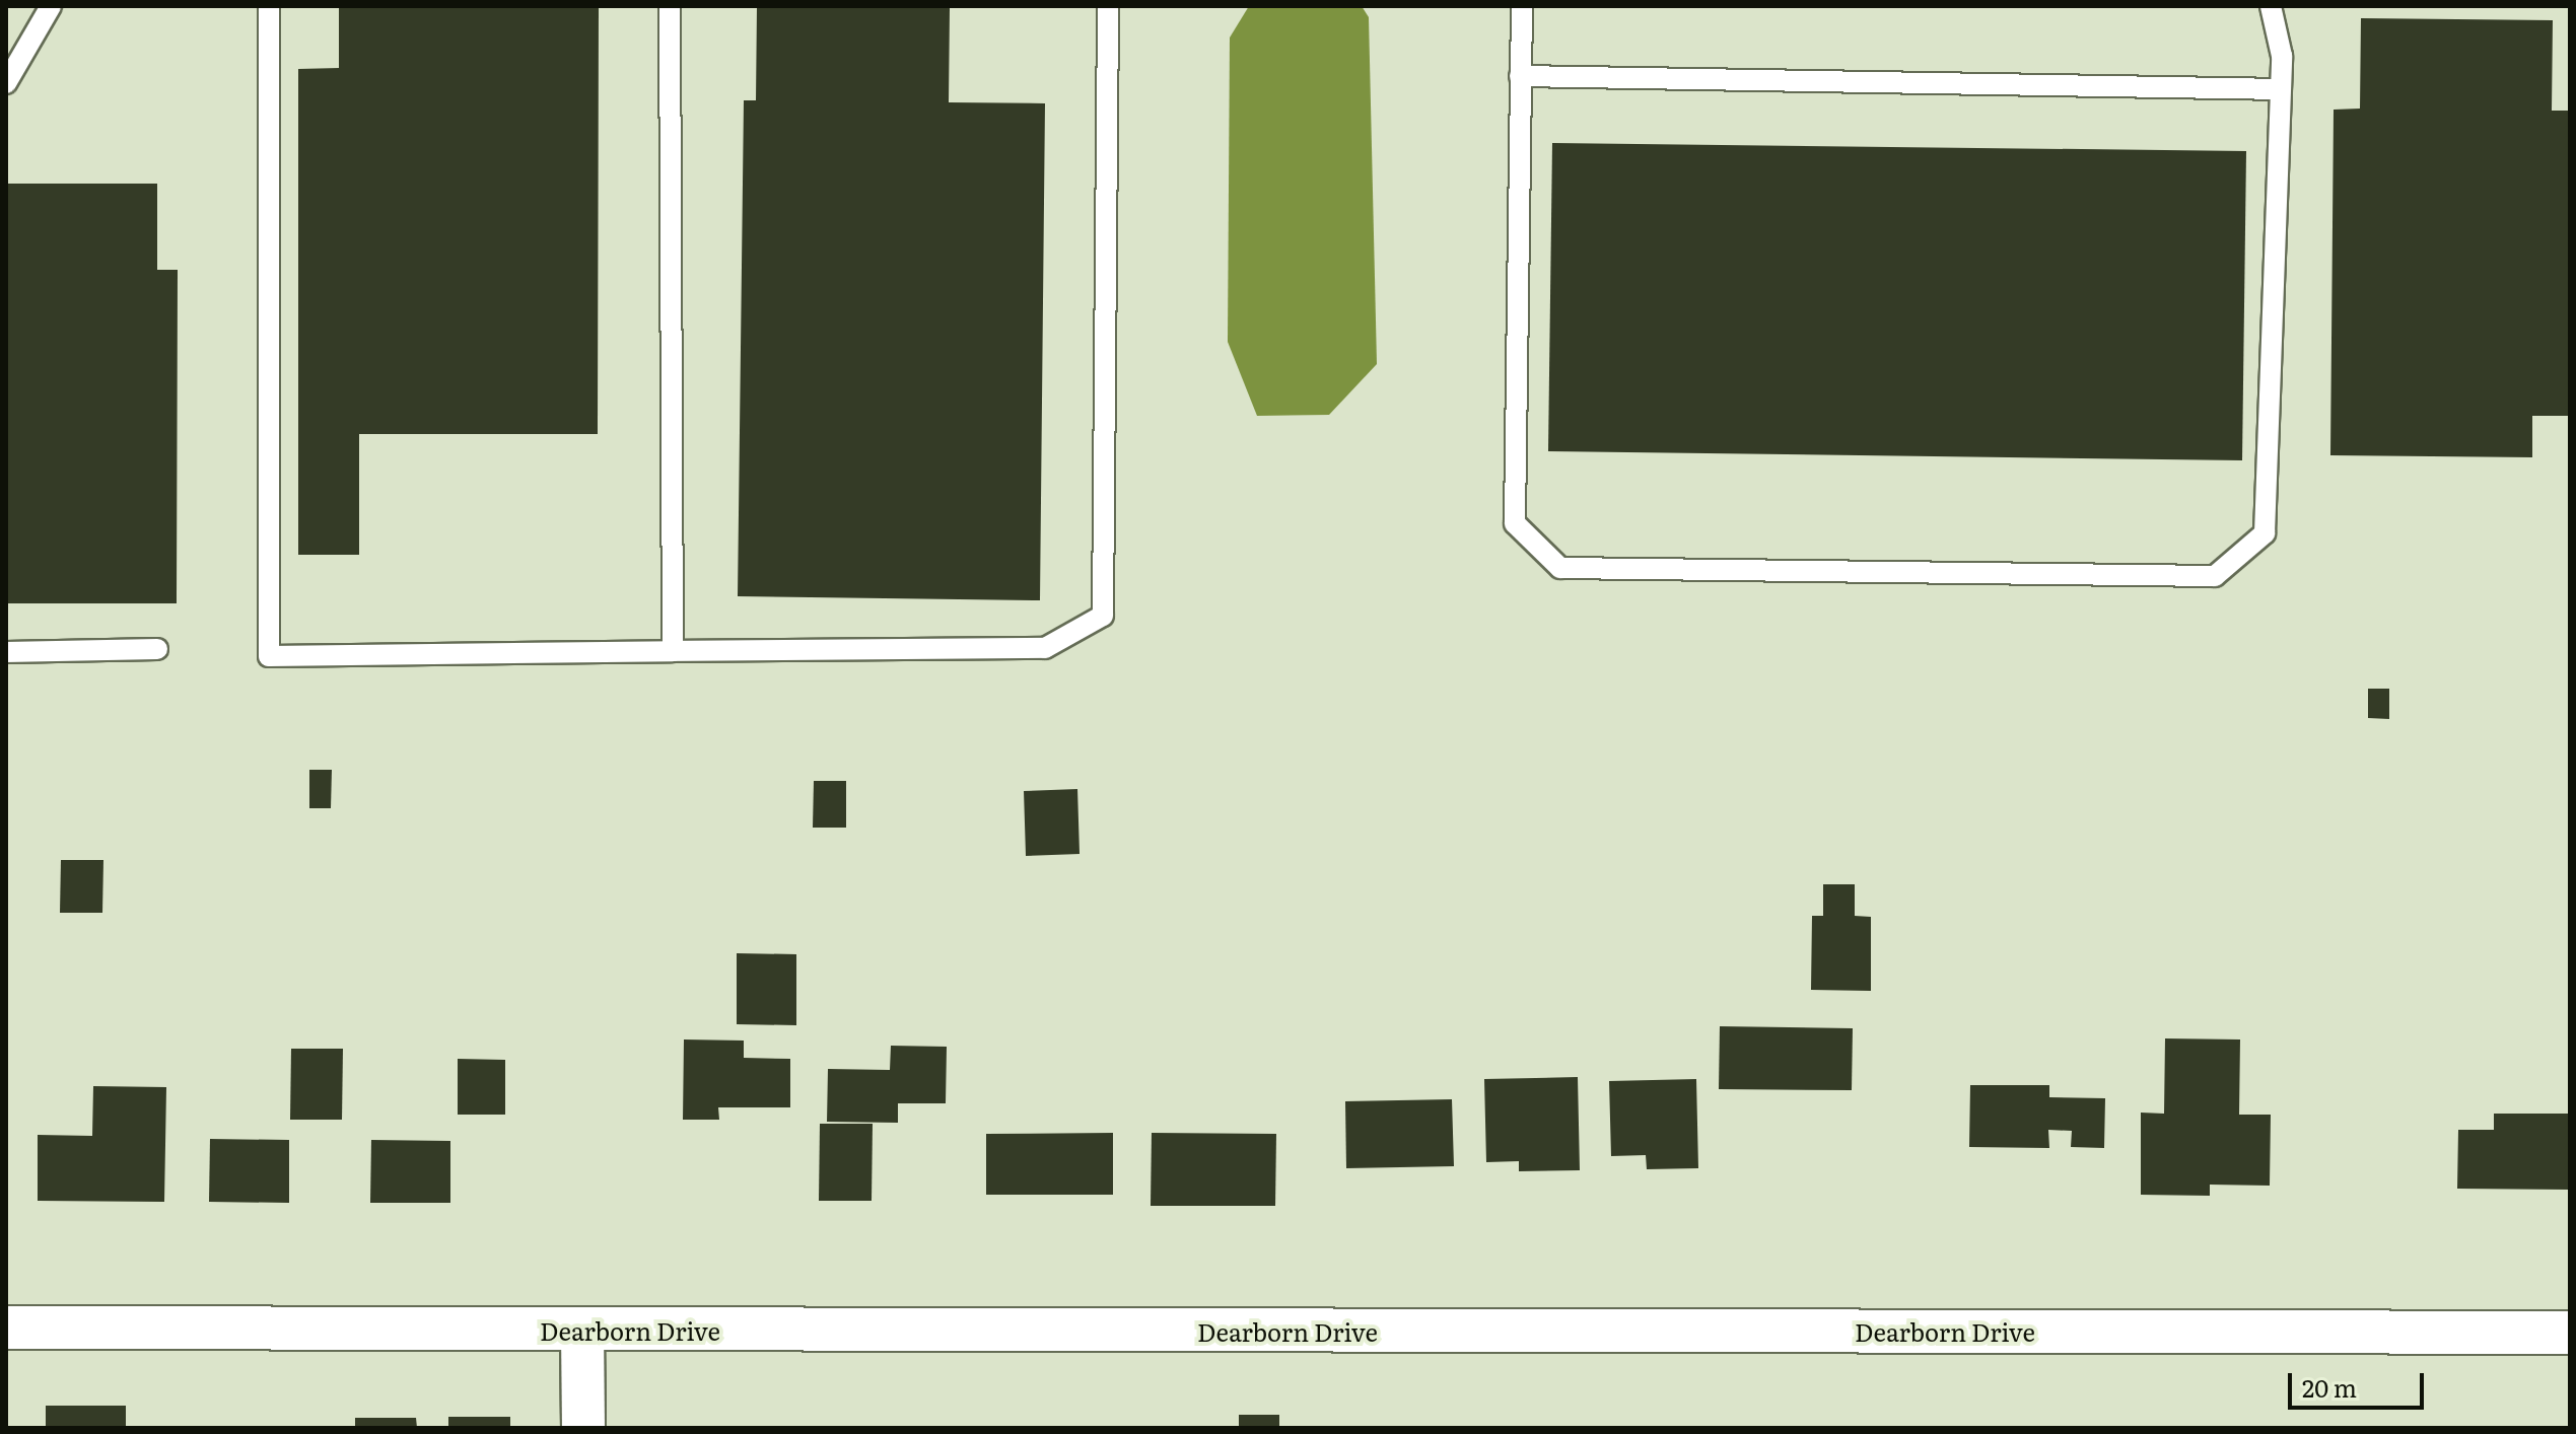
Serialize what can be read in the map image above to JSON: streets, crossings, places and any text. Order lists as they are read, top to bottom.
{
  "streets": {
    "street": ["Dearborn Drive"]
  },
  "scale_bar": "20 m"
}
